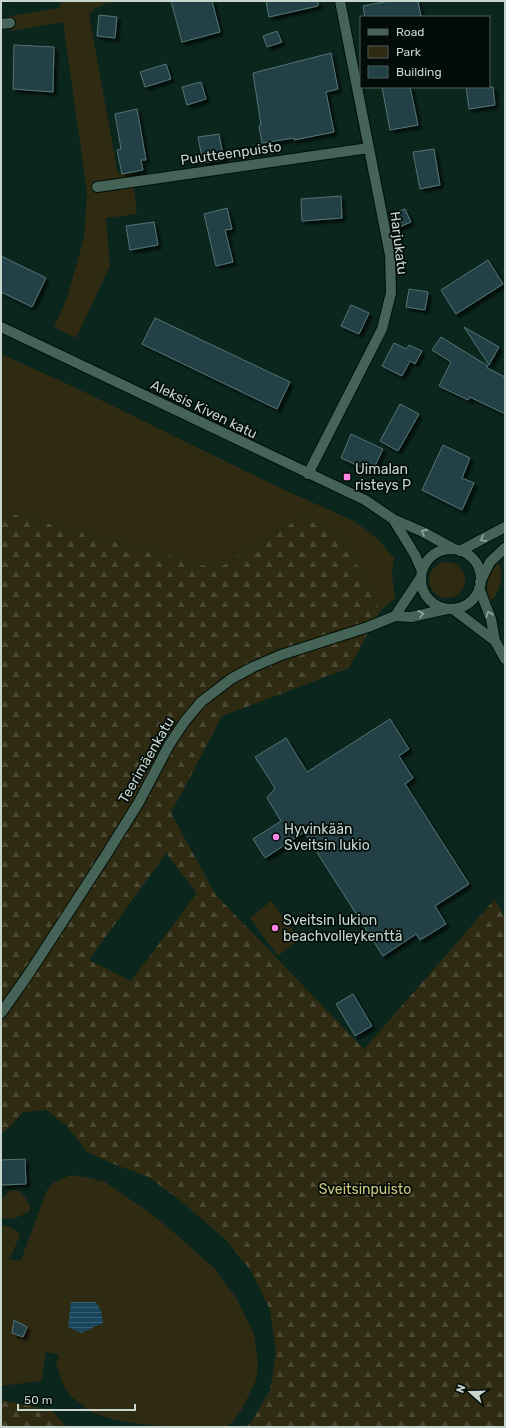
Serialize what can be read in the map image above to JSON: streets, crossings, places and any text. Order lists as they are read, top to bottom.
{
  "streets": {
    "street": [
      "Puutteenpuisto",
      "Harjukatu",
      "Aleksis Kiven katu",
      "Teerimäenkatu"
    ]
  },
  "crossings": [
    ["Puutteenpuisto", "Harjukatu"],
    ["Harjukatu", "Aleksis Kiven katu"],
    ["Aleksis Kiven katu", "Teerimäenkatu"]
  ],
  "parks": ["Sveitsinpuisto"],
  "places": {
    "transit": ["Uimalan risteys P"],
    "other": ["Hyvinkään Sveitsin lukio", "Sveitsin lukion beachvolleykenttä"]
  },
  "legend": ["Road", "Park", "Building"],
  "scale_bar": "50 m",
  "north": "left"
}
